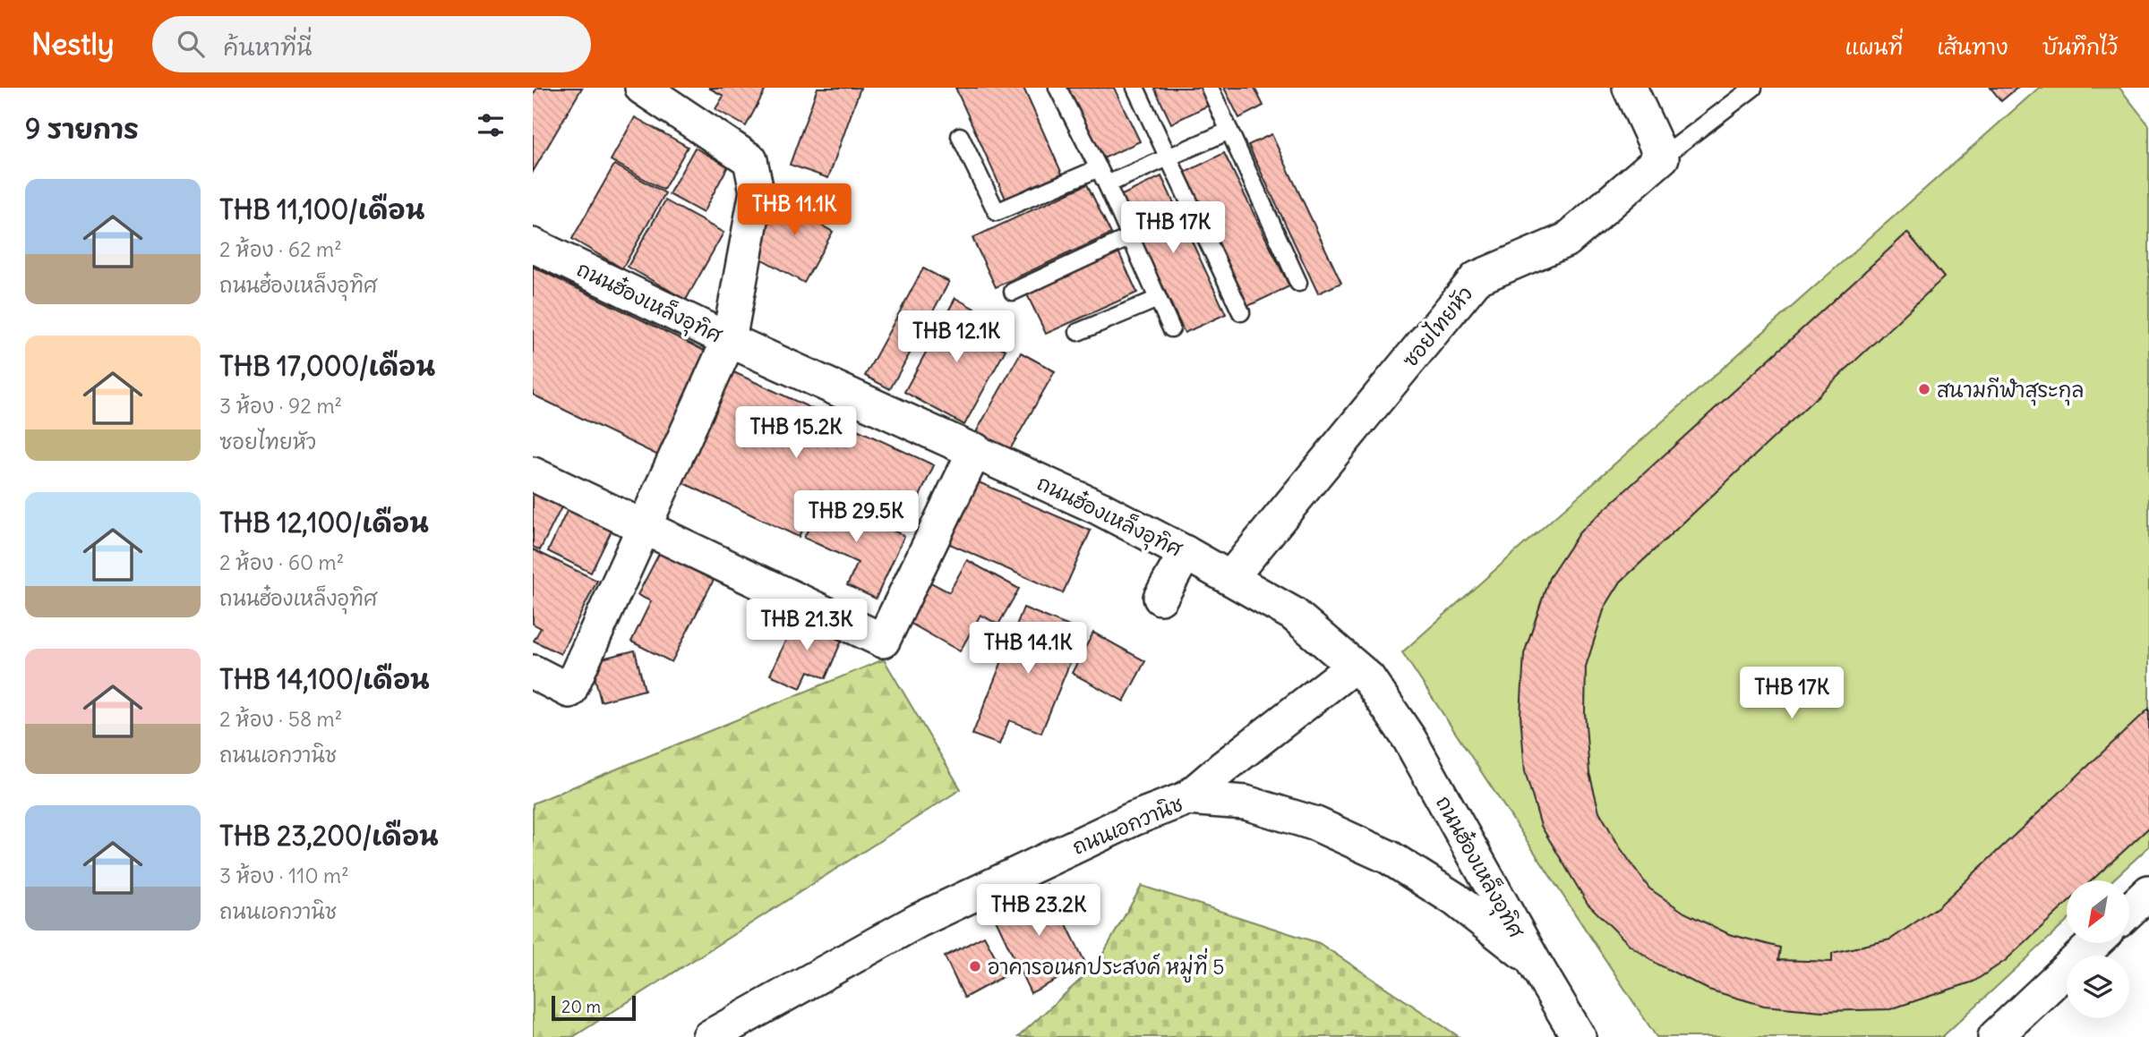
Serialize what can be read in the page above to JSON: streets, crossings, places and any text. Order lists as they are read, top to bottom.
{
  "streets": {
    "street": ["ถนนฮ๋องเหล็งอุทิศ", "ซอยไทยหัว", "ถนนเอกวานิช"]
  },
  "crossings": [
    ["ถนนฮ๋องเหล็งอุทิศ", "ซอยไทยหัว"],
    ["ถนนฮ๋องเหล็งอุทิศ", "ถนนเอกวานิช"]
  ],
  "places": ["สนามกีฬาสุระกุล", "อาคารอเนกประสงค์ หมู่ที่ 5"],
  "scale_bar": "20 m",
  "north": "bottom left",
  "page": {
    "header": "Nestly",
    "search": "ค้นหาที่นี่",
    "nav": ["แผนที่", "เส้นทาง", "บันทึกไว้"],
    "heading": "9 รายการ",
    "list": [
      {
        "name": "THB 11,100/เดือน",
        "note": "2 ห้อง · 62 m² · ถนนฮ๋องเหล็งอุทิศ"
      },
      {
        "name": "THB 17,000/เดือน",
        "note": "3 ห้อง · 92 m² · ซอยไทยหัว"
      },
      {
        "name": "THB 12,100/เดือน",
        "note": "2 ห้อง · 60 m² · ถนนฮ๋องเหล็งอุทิศ"
      },
      {
        "name": "THB 14,100/เดือน",
        "note": "2 ห้อง · 58 m² · ถนนเอกวานิช"
      },
      {
        "name": "THB 23,200/เดือน",
        "note": "3 ห้อง · 110 m² · ถนนเอกวานิช"
      }
    ],
    "price": [
      "THB 11.1K",
      "THB 17K",
      "THB 12.1K",
      "THB 15.2K",
      "THB 29.5K",
      "THB 21.3K",
      "THB 14.1K",
      "THB 17K",
      "THB 23.2K"
    ],
    "scale": "20 m"
  }
}
